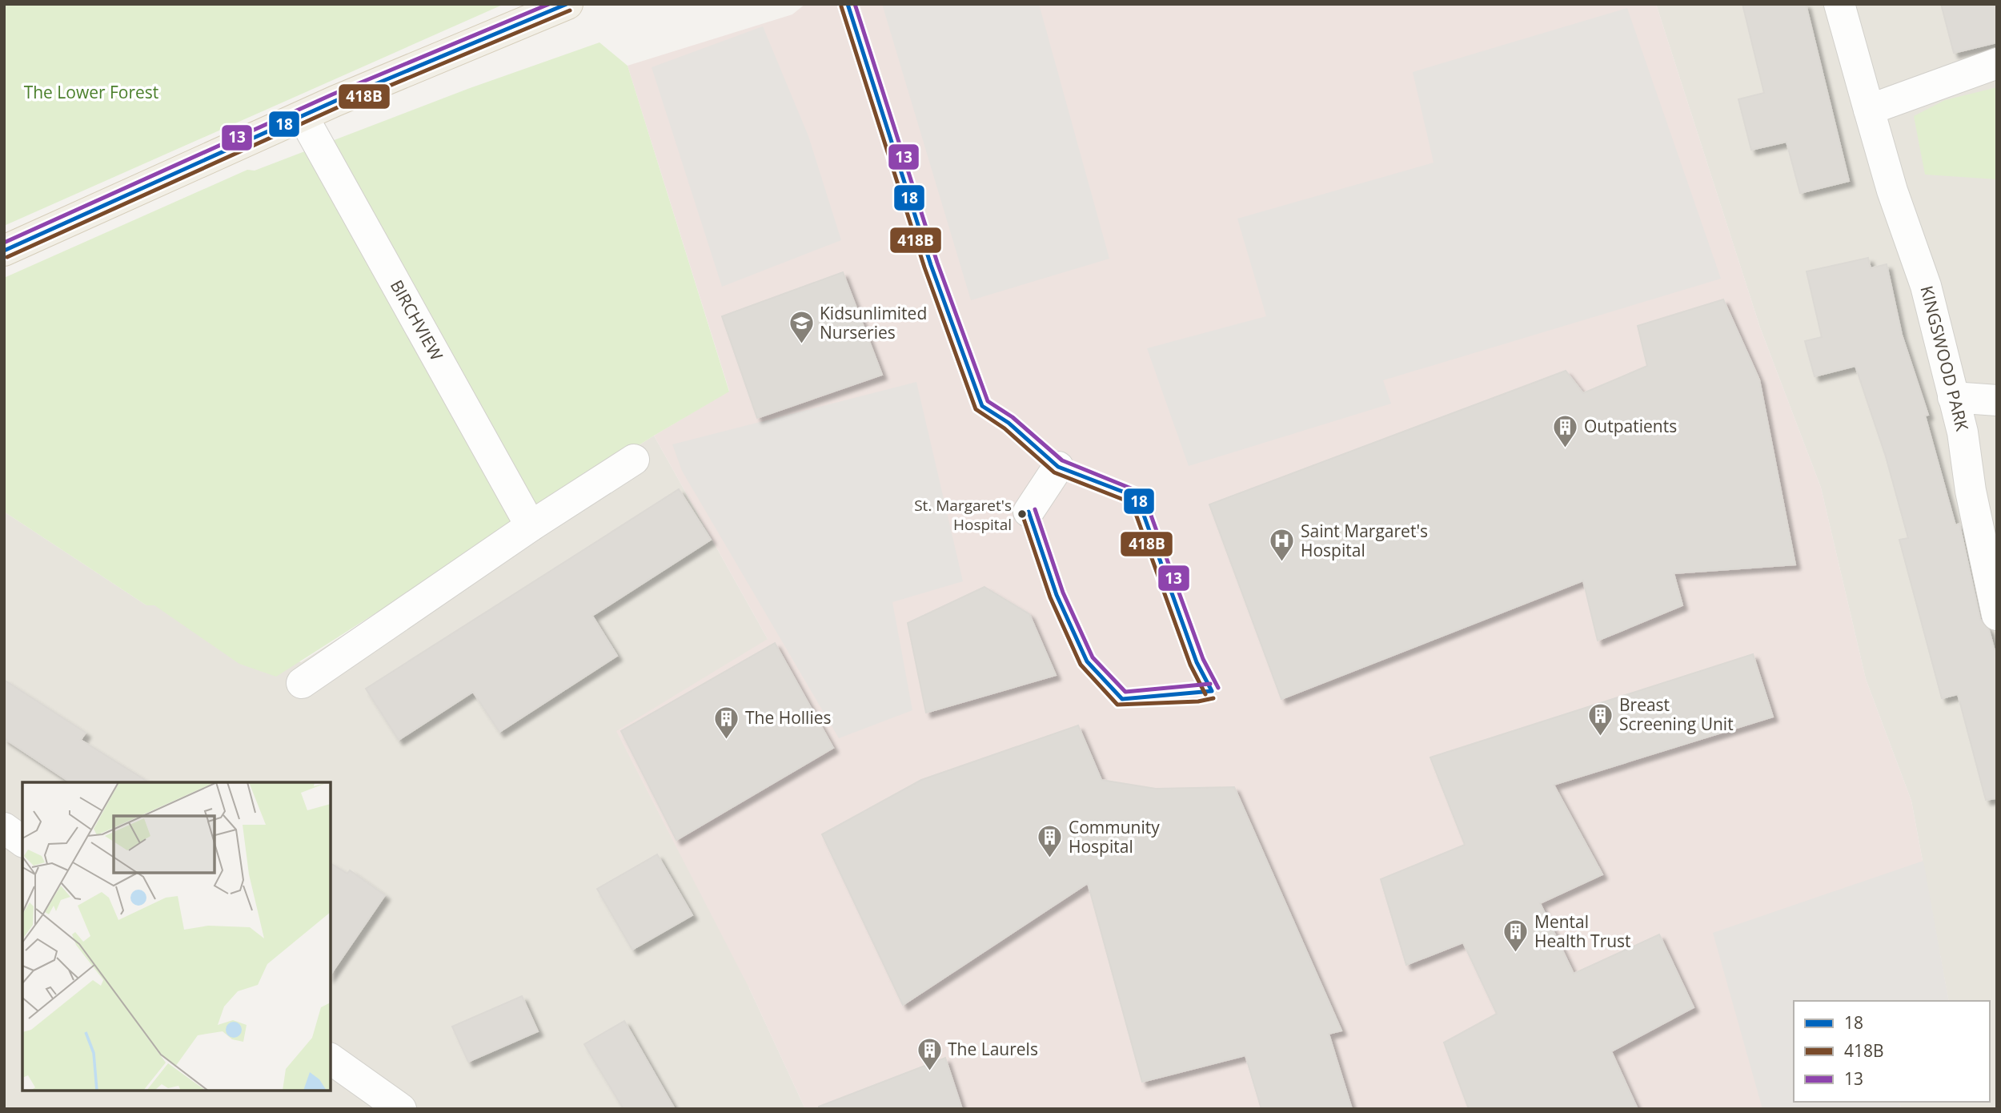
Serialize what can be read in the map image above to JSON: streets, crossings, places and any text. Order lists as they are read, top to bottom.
{
  "streets": {
    "street": ["BIRCHVIEW", "KINGSWOOD PARK"]
  },
  "parks": ["The Lower Forest"],
  "places": {
    "school or university": ["Kidsunlimited Nurseries"],
    "building": [
      "Outpatients",
      "Breast Screening Unit",
      "The Hollies",
      "Community Hospital",
      "Mental Health Trust",
      "The Laurels"
    ],
    "other": ["St. Margaret's Hospital"],
    "hospital": ["Saint Margaret's Hospital"]
  },
  "lines": ["transit line 18", "transit line 13", "transit line 418B"],
  "legend": ["18", "418B", "13"]
}
